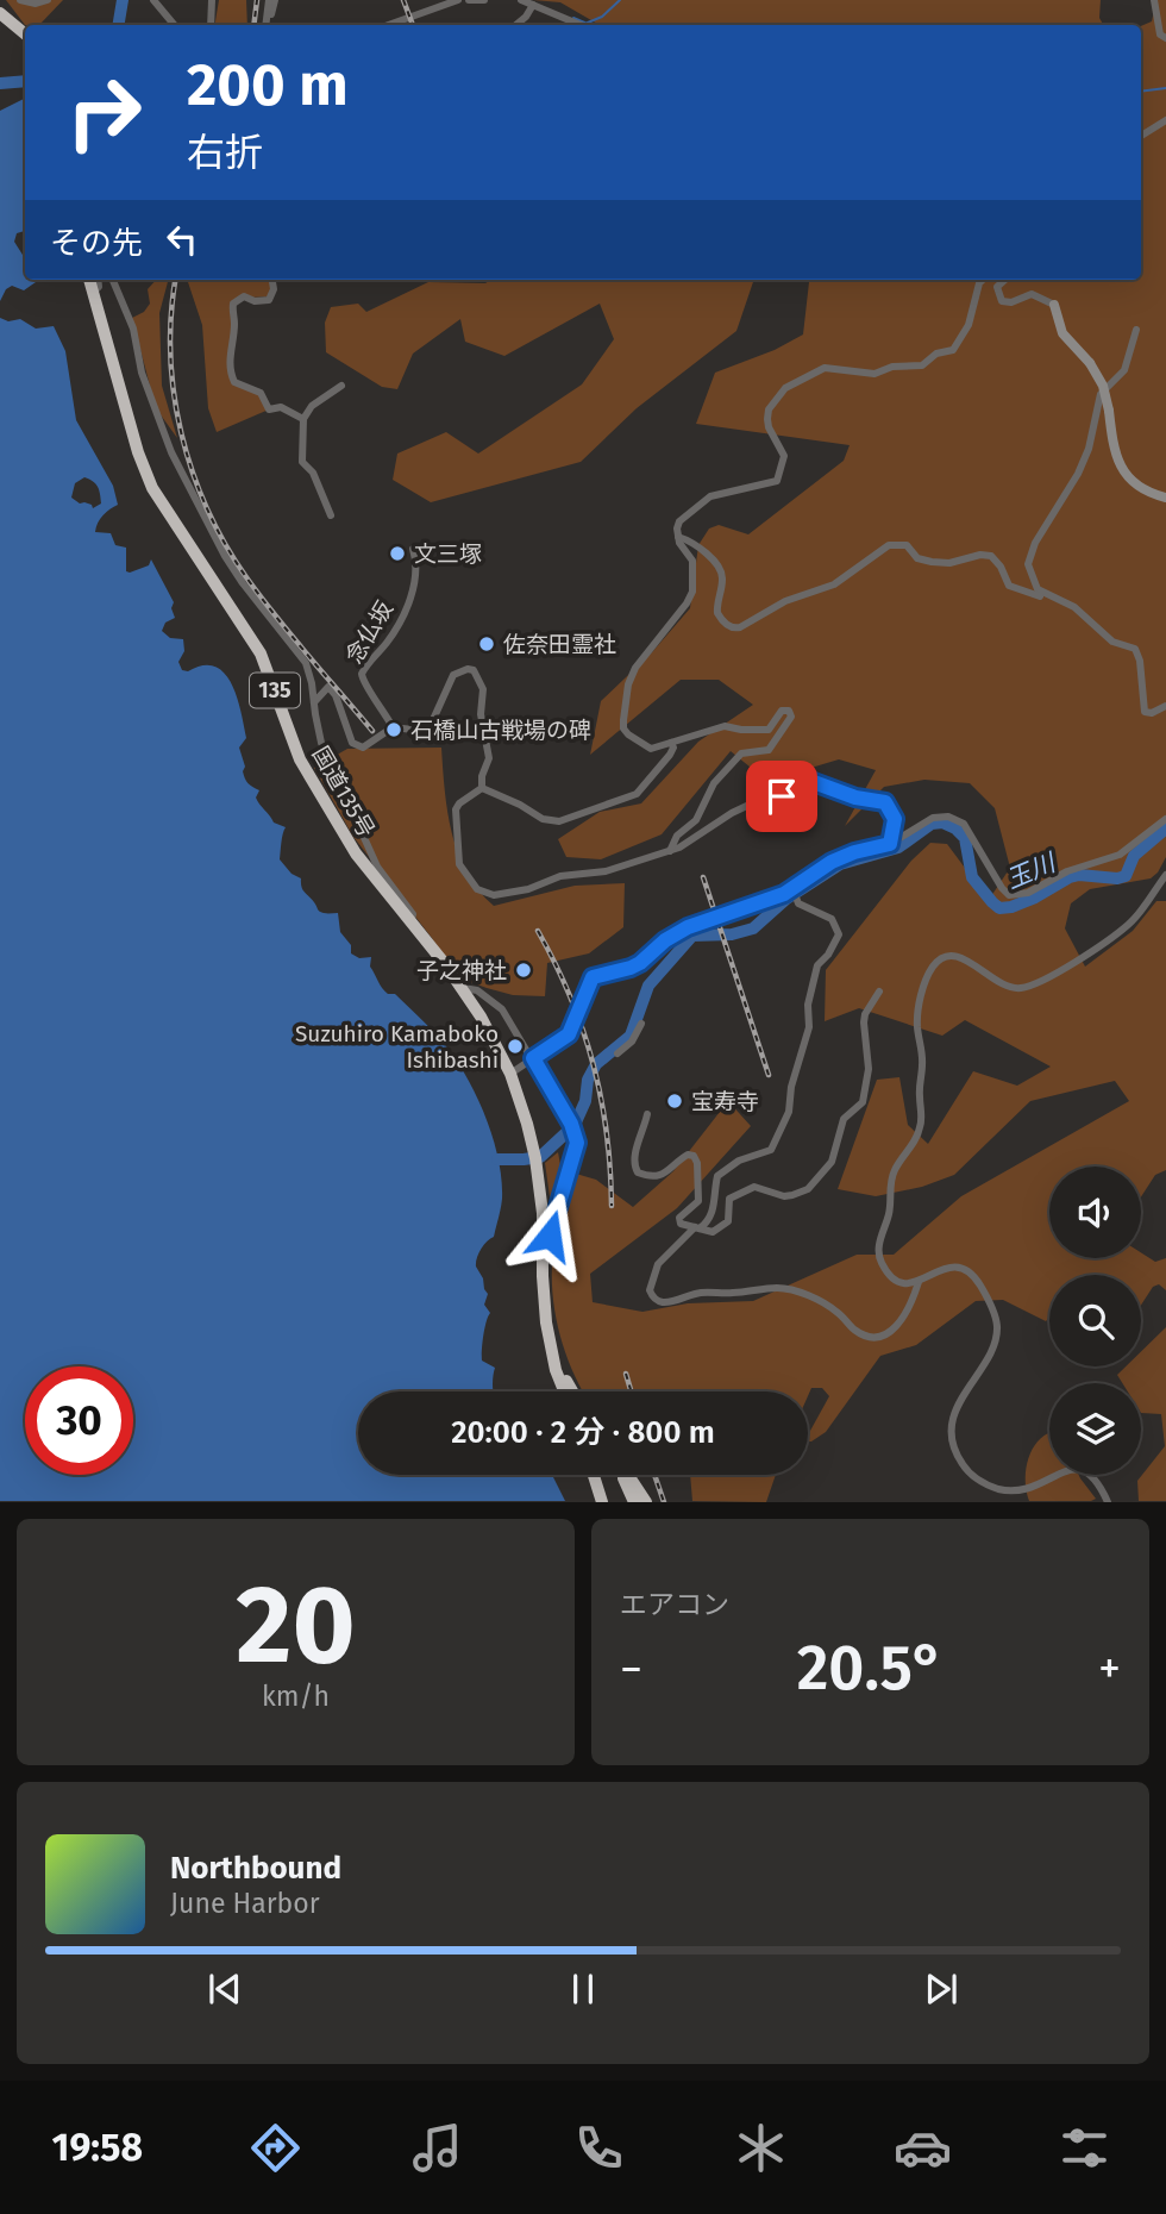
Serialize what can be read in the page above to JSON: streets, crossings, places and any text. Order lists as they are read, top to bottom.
{
  "streets": {
    "highway": ["135", "国道135号"],
    "street": ["念仏坂"]
  },
  "water": ["玉川"],
  "places": [
    "文三塚",
    "佐奈田霊社",
    "石橋山古戦場の碑",
    "子之神社",
    "Suzuhiro Kamaboko Ishibashi",
    "宝寿寺"
  ],
  "page": {
    "turn": ["200 m", "右折"],
    "then": "その先",
    "limit": "30",
    "trip": "20:00 · 2 分 · 800 m",
    "tile": [
      ["20", "km/h"],
      "エアコン"
    ],
    "heat": ["−", "20.5°", "+"],
    "song": ["Northbound", "June Harbor"],
    "tabs": "19:58"
  }
}
